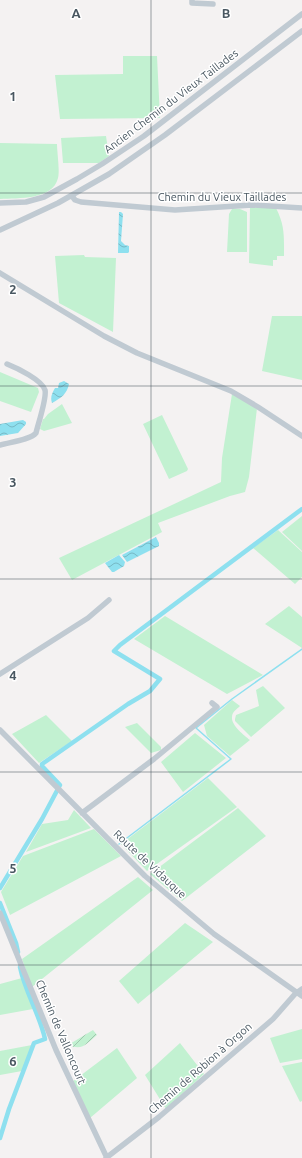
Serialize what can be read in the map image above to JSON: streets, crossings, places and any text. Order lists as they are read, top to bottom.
{
  "streets": {
    "street": [
      "Ancien Chemin du Vieux Taillades",
      "Chemin du Vieux Taillades",
      "Route de Vidauque",
      "Chemin de Valloncourt",
      "Chemin de Robion à Orgon"
    ]
  },
  "crossings": [
    ["Route de Vidauque", "Chemin de Robion à Orgon"],
    ["Chemin de Valloncourt", "Chemin de Robion à Orgon"]
  ],
  "grid": {
    "columns": ["A", "B"],
    "rows": [
      "1",
      "2",
      "3",
      "4",
      "5",
      "6"
    ]
  }
}
